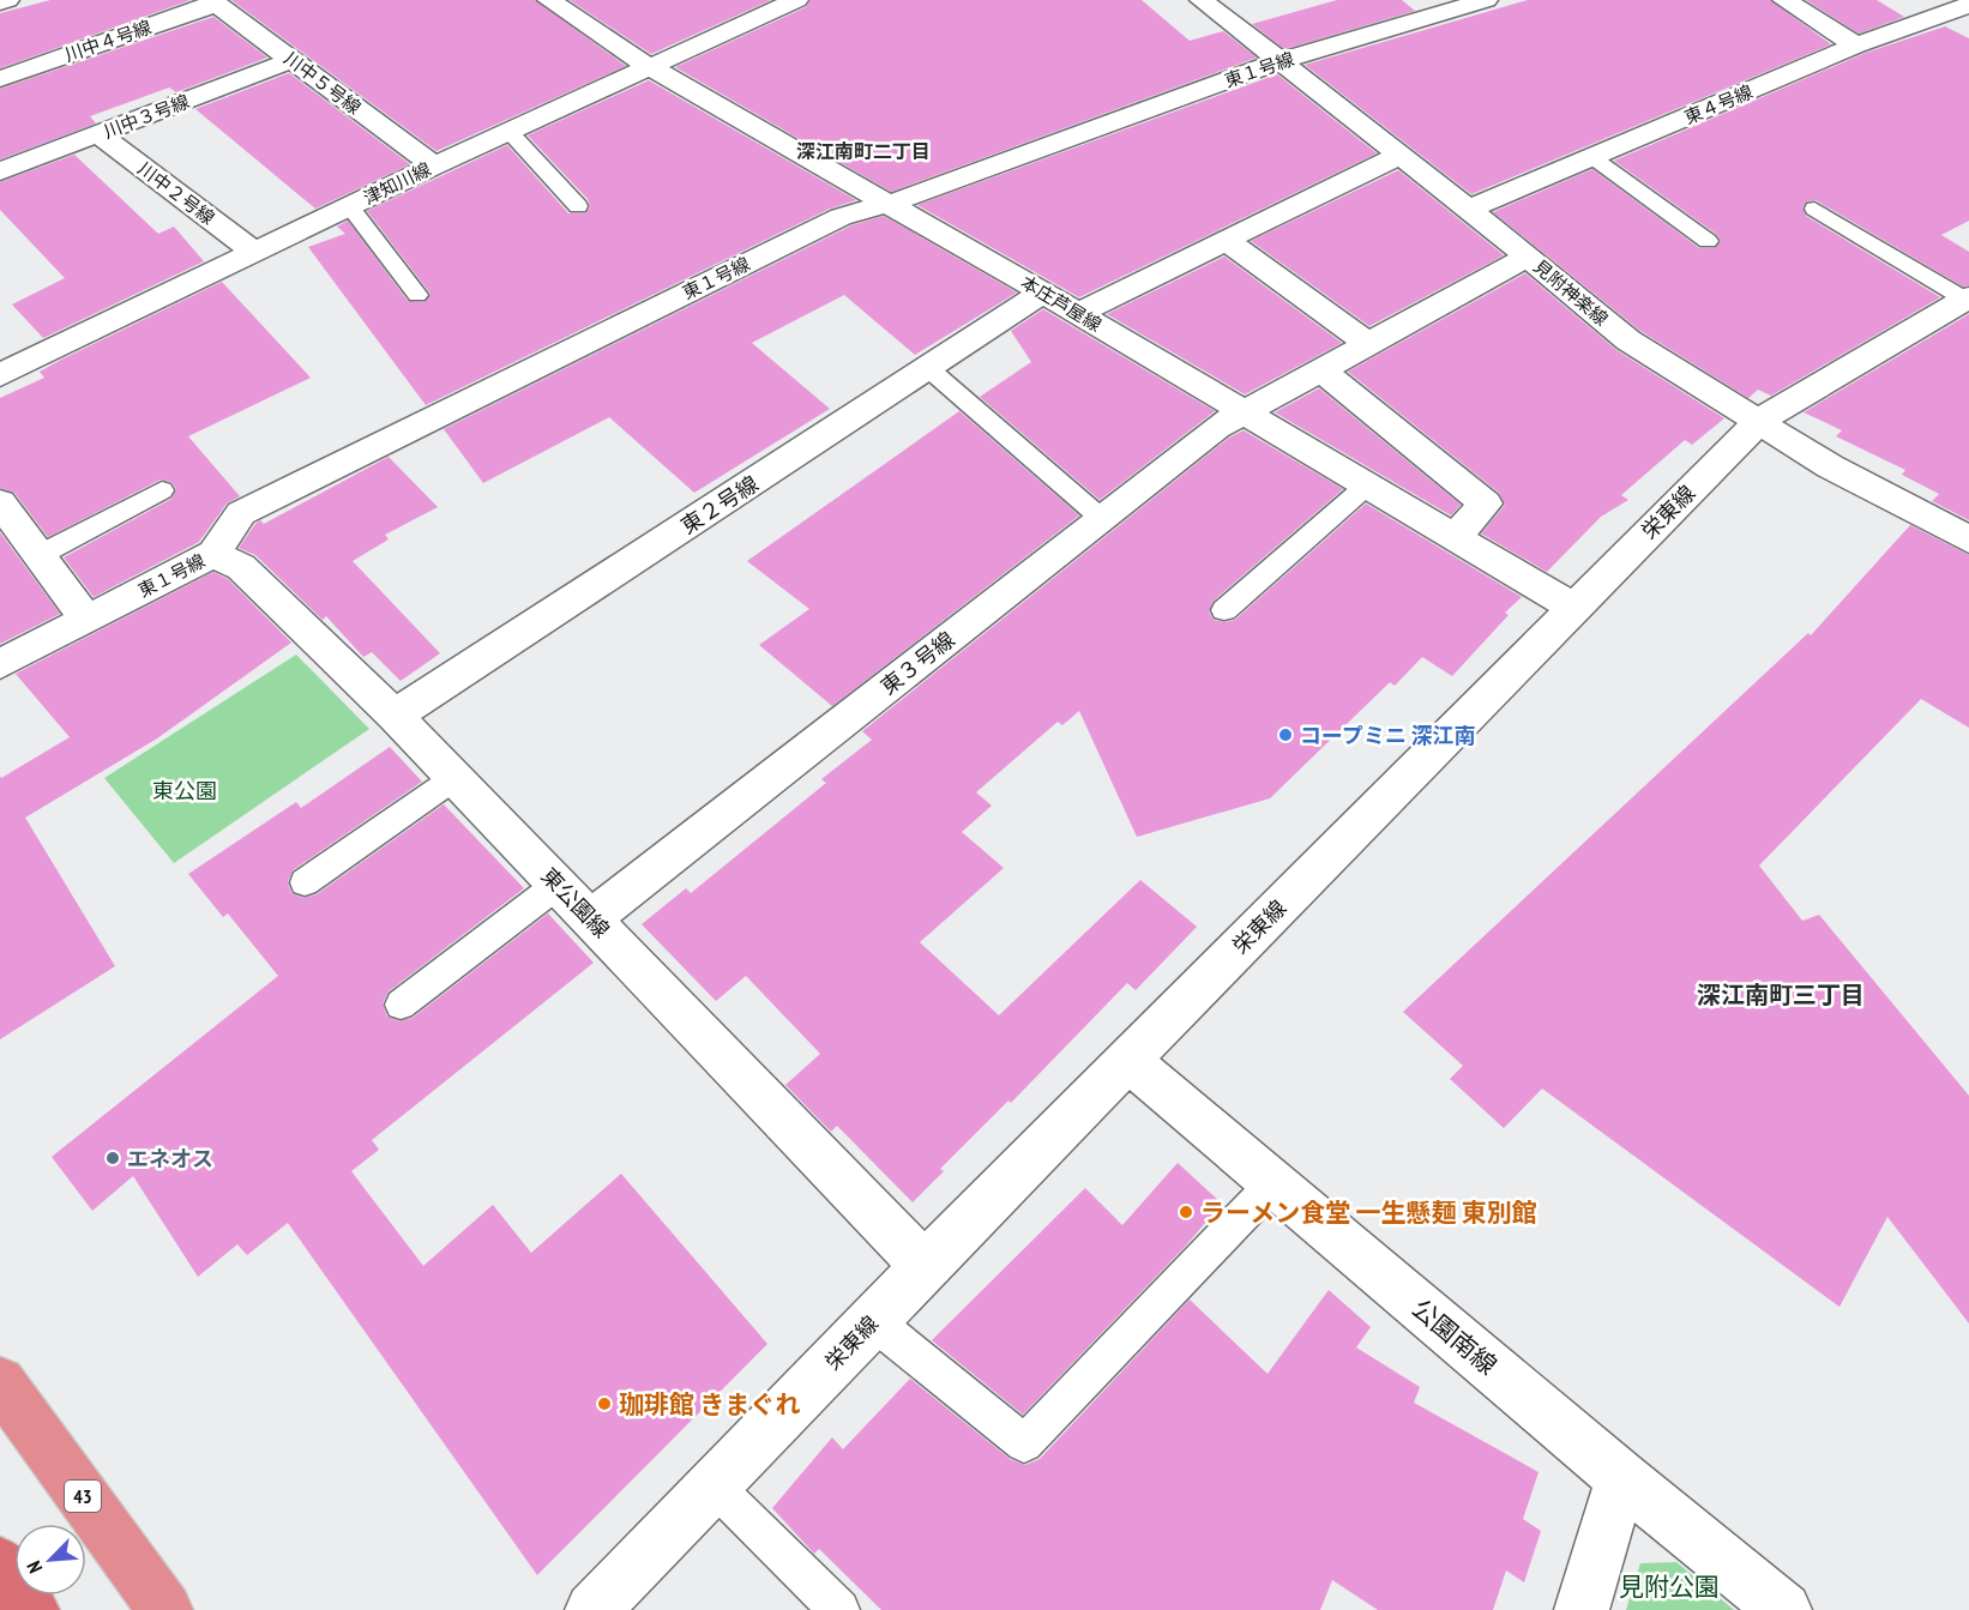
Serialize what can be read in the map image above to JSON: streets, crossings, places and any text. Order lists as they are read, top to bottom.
{
  "streets": {
    "highway": ["43"],
    "street": [
      "川中４号線",
      "東１号線",
      "川中５号線",
      "東４号線",
      "川中３号線",
      "津知川線",
      "川中２号線",
      "見附神楽線",
      "本庄芦屋線",
      "東２号線",
      "栄東線",
      "東３号線",
      "東公園線",
      "公園南線"
    ]
  },
  "crossings": [
    ["川中４号線", "川中５号線"],
    ["東１号線", "見附神楽線"],
    ["東１号線", "本庄芦屋線"],
    ["東１号線", "東公園線"],
    ["川中５号線", "川中３号線"],
    ["川中５号線", "津知川線"],
    ["東４号線", "見附神楽線"],
    ["川中３号線", "川中２号線"],
    ["津知川線", "川中２号線"],
    ["津知川線", "本庄芦屋線"],
    ["見附神楽線", "栄東線"],
    ["見附神楽線", "東３号線"],
    ["本庄芦屋線", "東２号線"],
    ["本庄芦屋線", "栄東線"],
    ["本庄芦屋線", "東３号線"],
    ["東２号線", "東公園線"],
    ["栄東線", "東公園線"],
    ["栄東線", "公園南線"],
    ["東３号線", "東公園線"]
  ],
  "districts": ["深江南町二丁目", "深江南町三丁目"],
  "parks": ["東公園", "見附公園"],
  "places": [
    "コープミニ 深江南",
    "エネオス",
    "ラーメン食堂 一生懸麺 東別館",
    "珈琲館 きまぐれ"
  ],
  "north": "bottom left"
}
